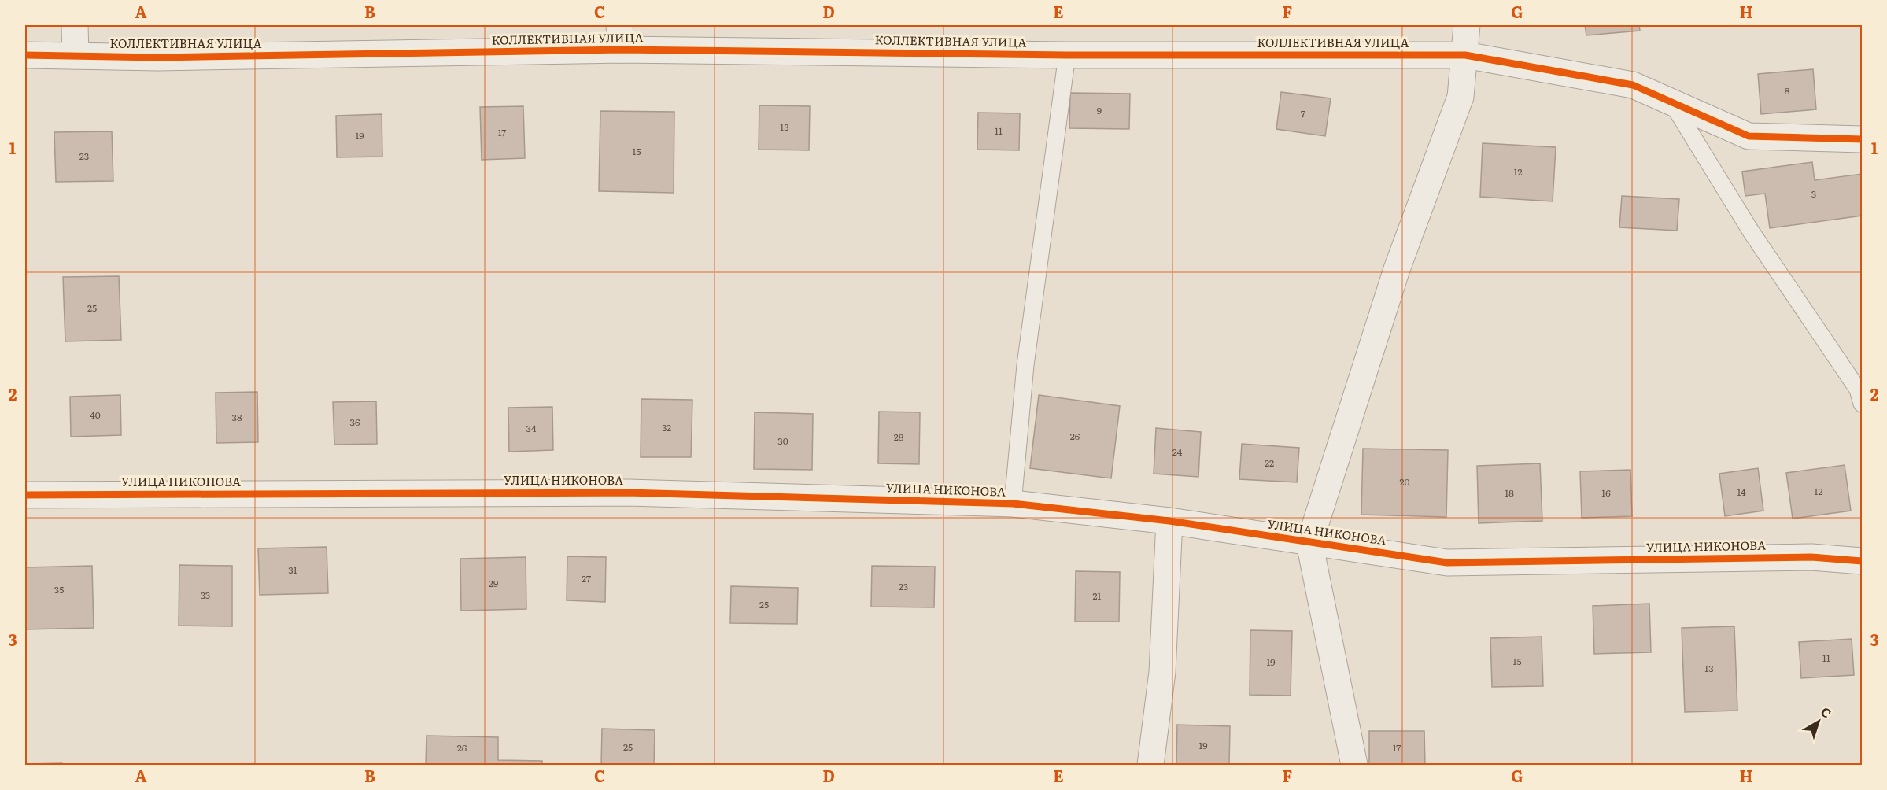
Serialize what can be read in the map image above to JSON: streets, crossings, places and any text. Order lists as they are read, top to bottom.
{
  "streets": {
    "street": ["КОЛЛЕКТИВНАЯ УЛИЦА", "УЛИЦА НИКОНОВА"]
  },
  "house_numbers": [
    "8",
    "9",
    "7",
    "13",
    "11",
    "17",
    "19",
    "15",
    "23",
    "12",
    "3",
    "25",
    "40",
    "38",
    "36",
    "32",
    "34",
    "26",
    "28",
    "30",
    "24",
    "22",
    "20",
    "12",
    "14",
    "18",
    "16",
    "31",
    "27",
    "29",
    "23",
    "35",
    "33",
    "21",
    "25",
    "11",
    "15",
    "19",
    "13",
    "19",
    "25",
    "26",
    "17"
  ],
  "north": "top right",
  "grid": {
    "columns": [
      "A",
      "B",
      "C",
      "D",
      "E",
      "F",
      "G",
      "H"
    ],
    "rows": ["1", "2", "3"]
  }
}
